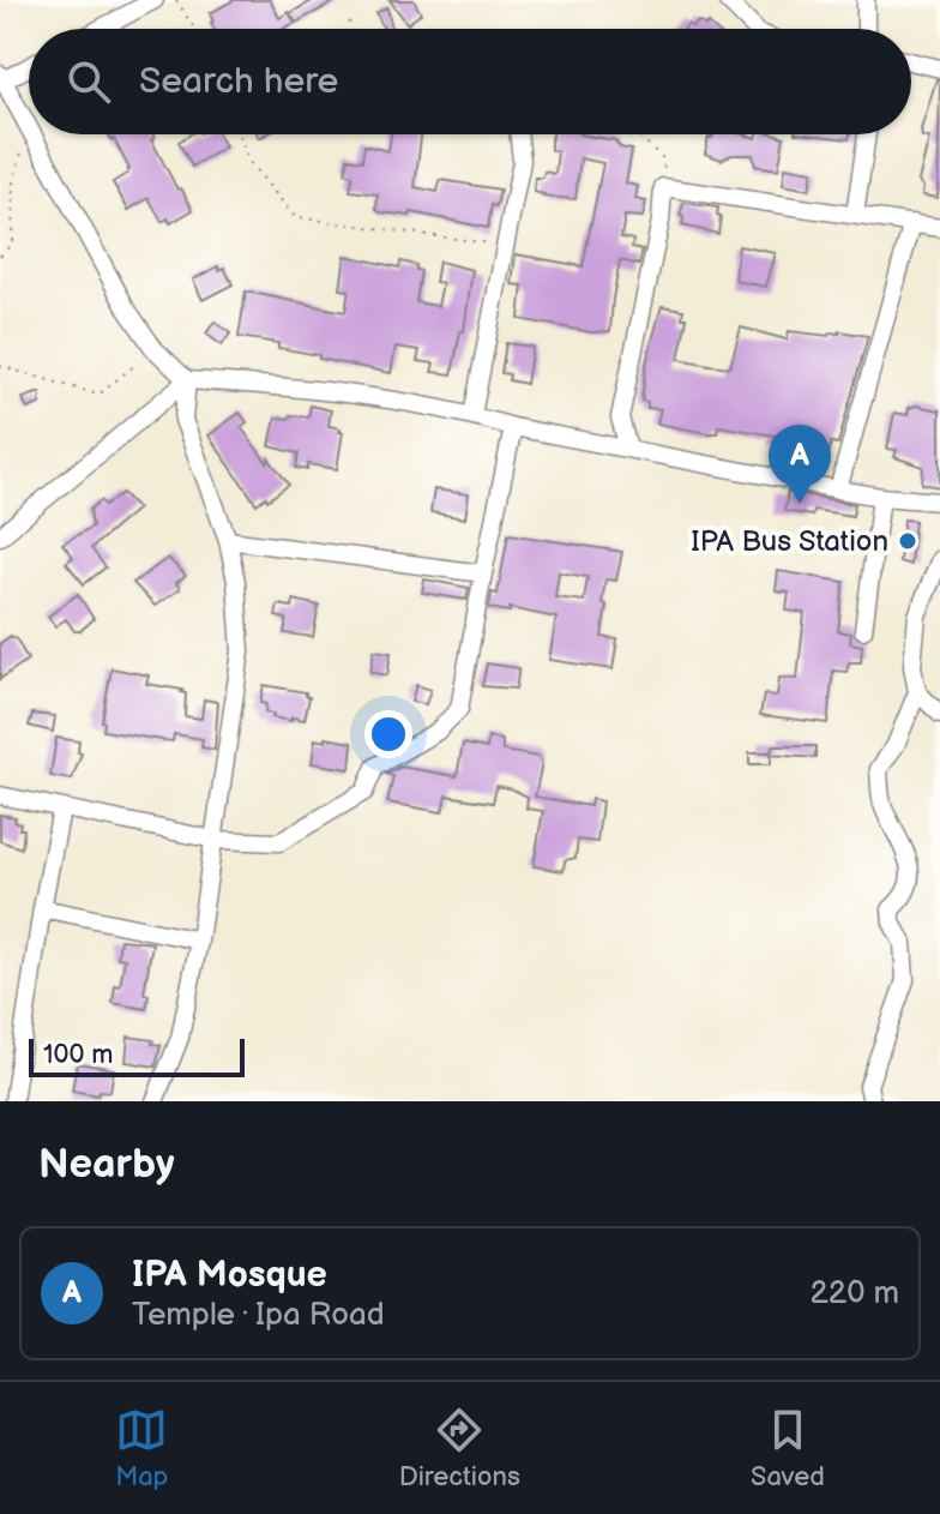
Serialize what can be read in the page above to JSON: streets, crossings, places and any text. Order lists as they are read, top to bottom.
{
  "places": ["IPA Bus Station"],
  "scale_bar": "100 m",
  "page": {
    "search": "Search here",
    "pins": "A",
    "scale": "100 m",
    "heading": "Nearby",
    "list": [
      {
        "mark": "A",
        "name": "IPA Mosque",
        "note": "Temple · Ipa Road",
        "value": "220 m"
      }
    ],
    "nav": ["Map", "Directions", "Saved"]
  }
}
